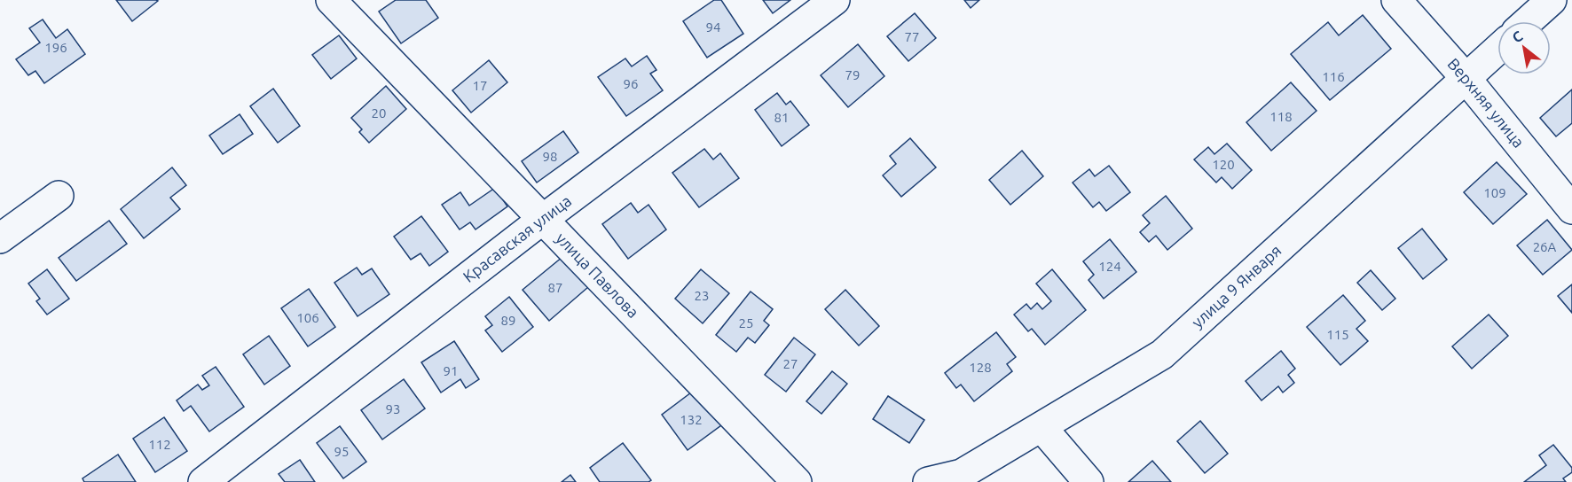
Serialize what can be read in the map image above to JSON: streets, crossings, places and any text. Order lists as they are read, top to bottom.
{
  "streets": {
    "street": [
      "Верхняя улица",
      "Красавская улица",
      "улица Павлова",
      "улица 9 Января"
    ]
  },
  "crossings": [
    ["Верхняя улица", "улица 9 Января"],
    ["Красавская улица", "улица Павлова"]
  ],
  "house_numbers": [
    "94",
    "77",
    "196",
    "79",
    "116",
    "96",
    "17",
    "20",
    "118",
    "81",
    "98",
    "120",
    "109",
    "26А",
    "124",
    "87",
    "23",
    "106",
    "89",
    "25",
    "115",
    "27",
    "128",
    "91",
    "93",
    "132",
    "112",
    "95"
  ],
  "north": "top left"
}
